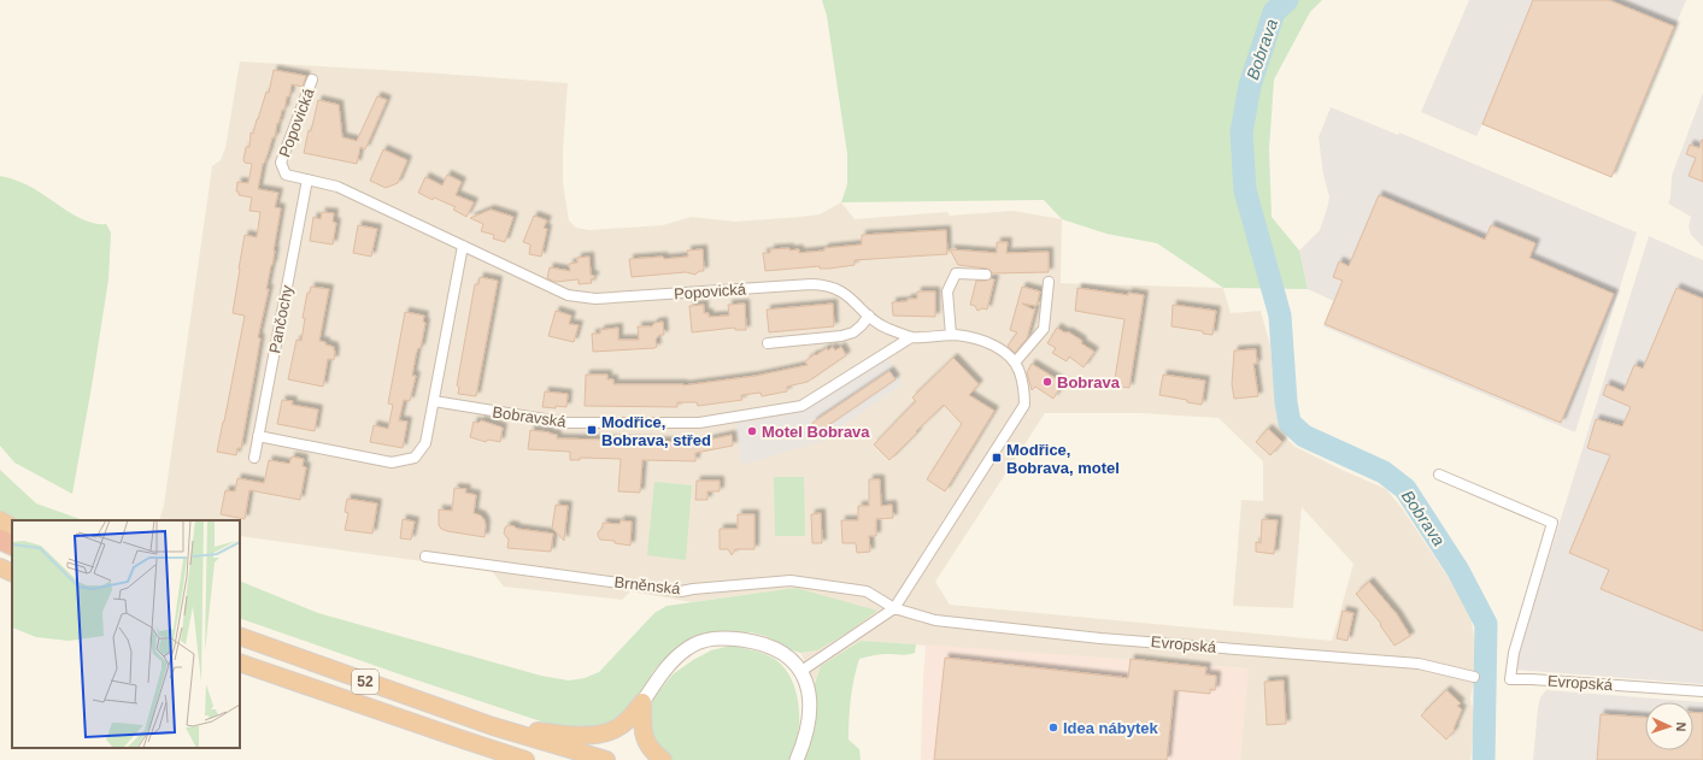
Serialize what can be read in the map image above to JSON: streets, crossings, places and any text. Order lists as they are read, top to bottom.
{
  "streets": {
    "highway": ["52"],
    "street": [
      "Popovická",
      "Pančochy",
      "Bobravská",
      "Brněnská",
      "Evropská"
    ]
  },
  "crossings": [
    ["Popovická", "Pančochy"],
    ["Popovická", "Bobravská"],
    ["Brněnská", "Evropská"]
  ],
  "water": ["Bobrava"],
  "places": {
    "other": ["Bobrava", "Motel Bobrava", "Idea nábytek"],
    "transit": ["Modřice, Bobrava, střed", "Modřice, Bobrava, motel"]
  },
  "north": "right"
}
